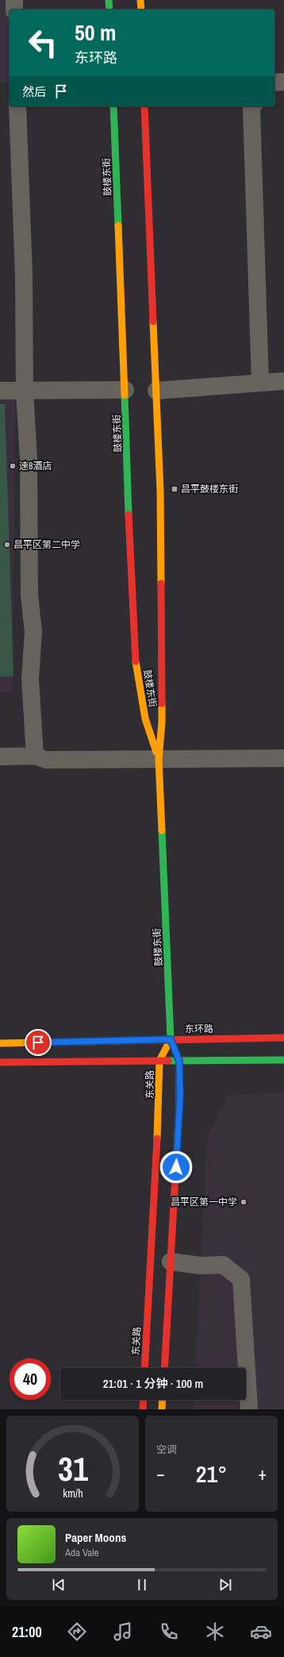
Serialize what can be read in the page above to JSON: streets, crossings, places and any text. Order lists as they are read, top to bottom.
{
  "streets": {
    "street": ["鼓楼东街", "东环路", "东关路"]
  },
  "crossings": [
    ["鼓楼东街", "东环路"],
    ["鼓楼东街", "东关路"],
    ["东环路", "东关路"]
  ],
  "places": {
    "other": ["速8酒店", "昌平区第二中学", "昌平区第一中学"],
    "transit": ["昌平鼓楼东街"]
  },
  "page": {
    "turn": ["50 m", "东环路"],
    "then": "然后",
    "limit": "40",
    "trip": "21:01 · 1 分钟 · 100 m",
    "tile": "空调",
    "heat": ["−", "21°", "+"],
    "song": ["Paper Moons", "Ada Vale"],
    "tabs": "21:00",
    "gauge": ["31", "km/h"]
  }
}
